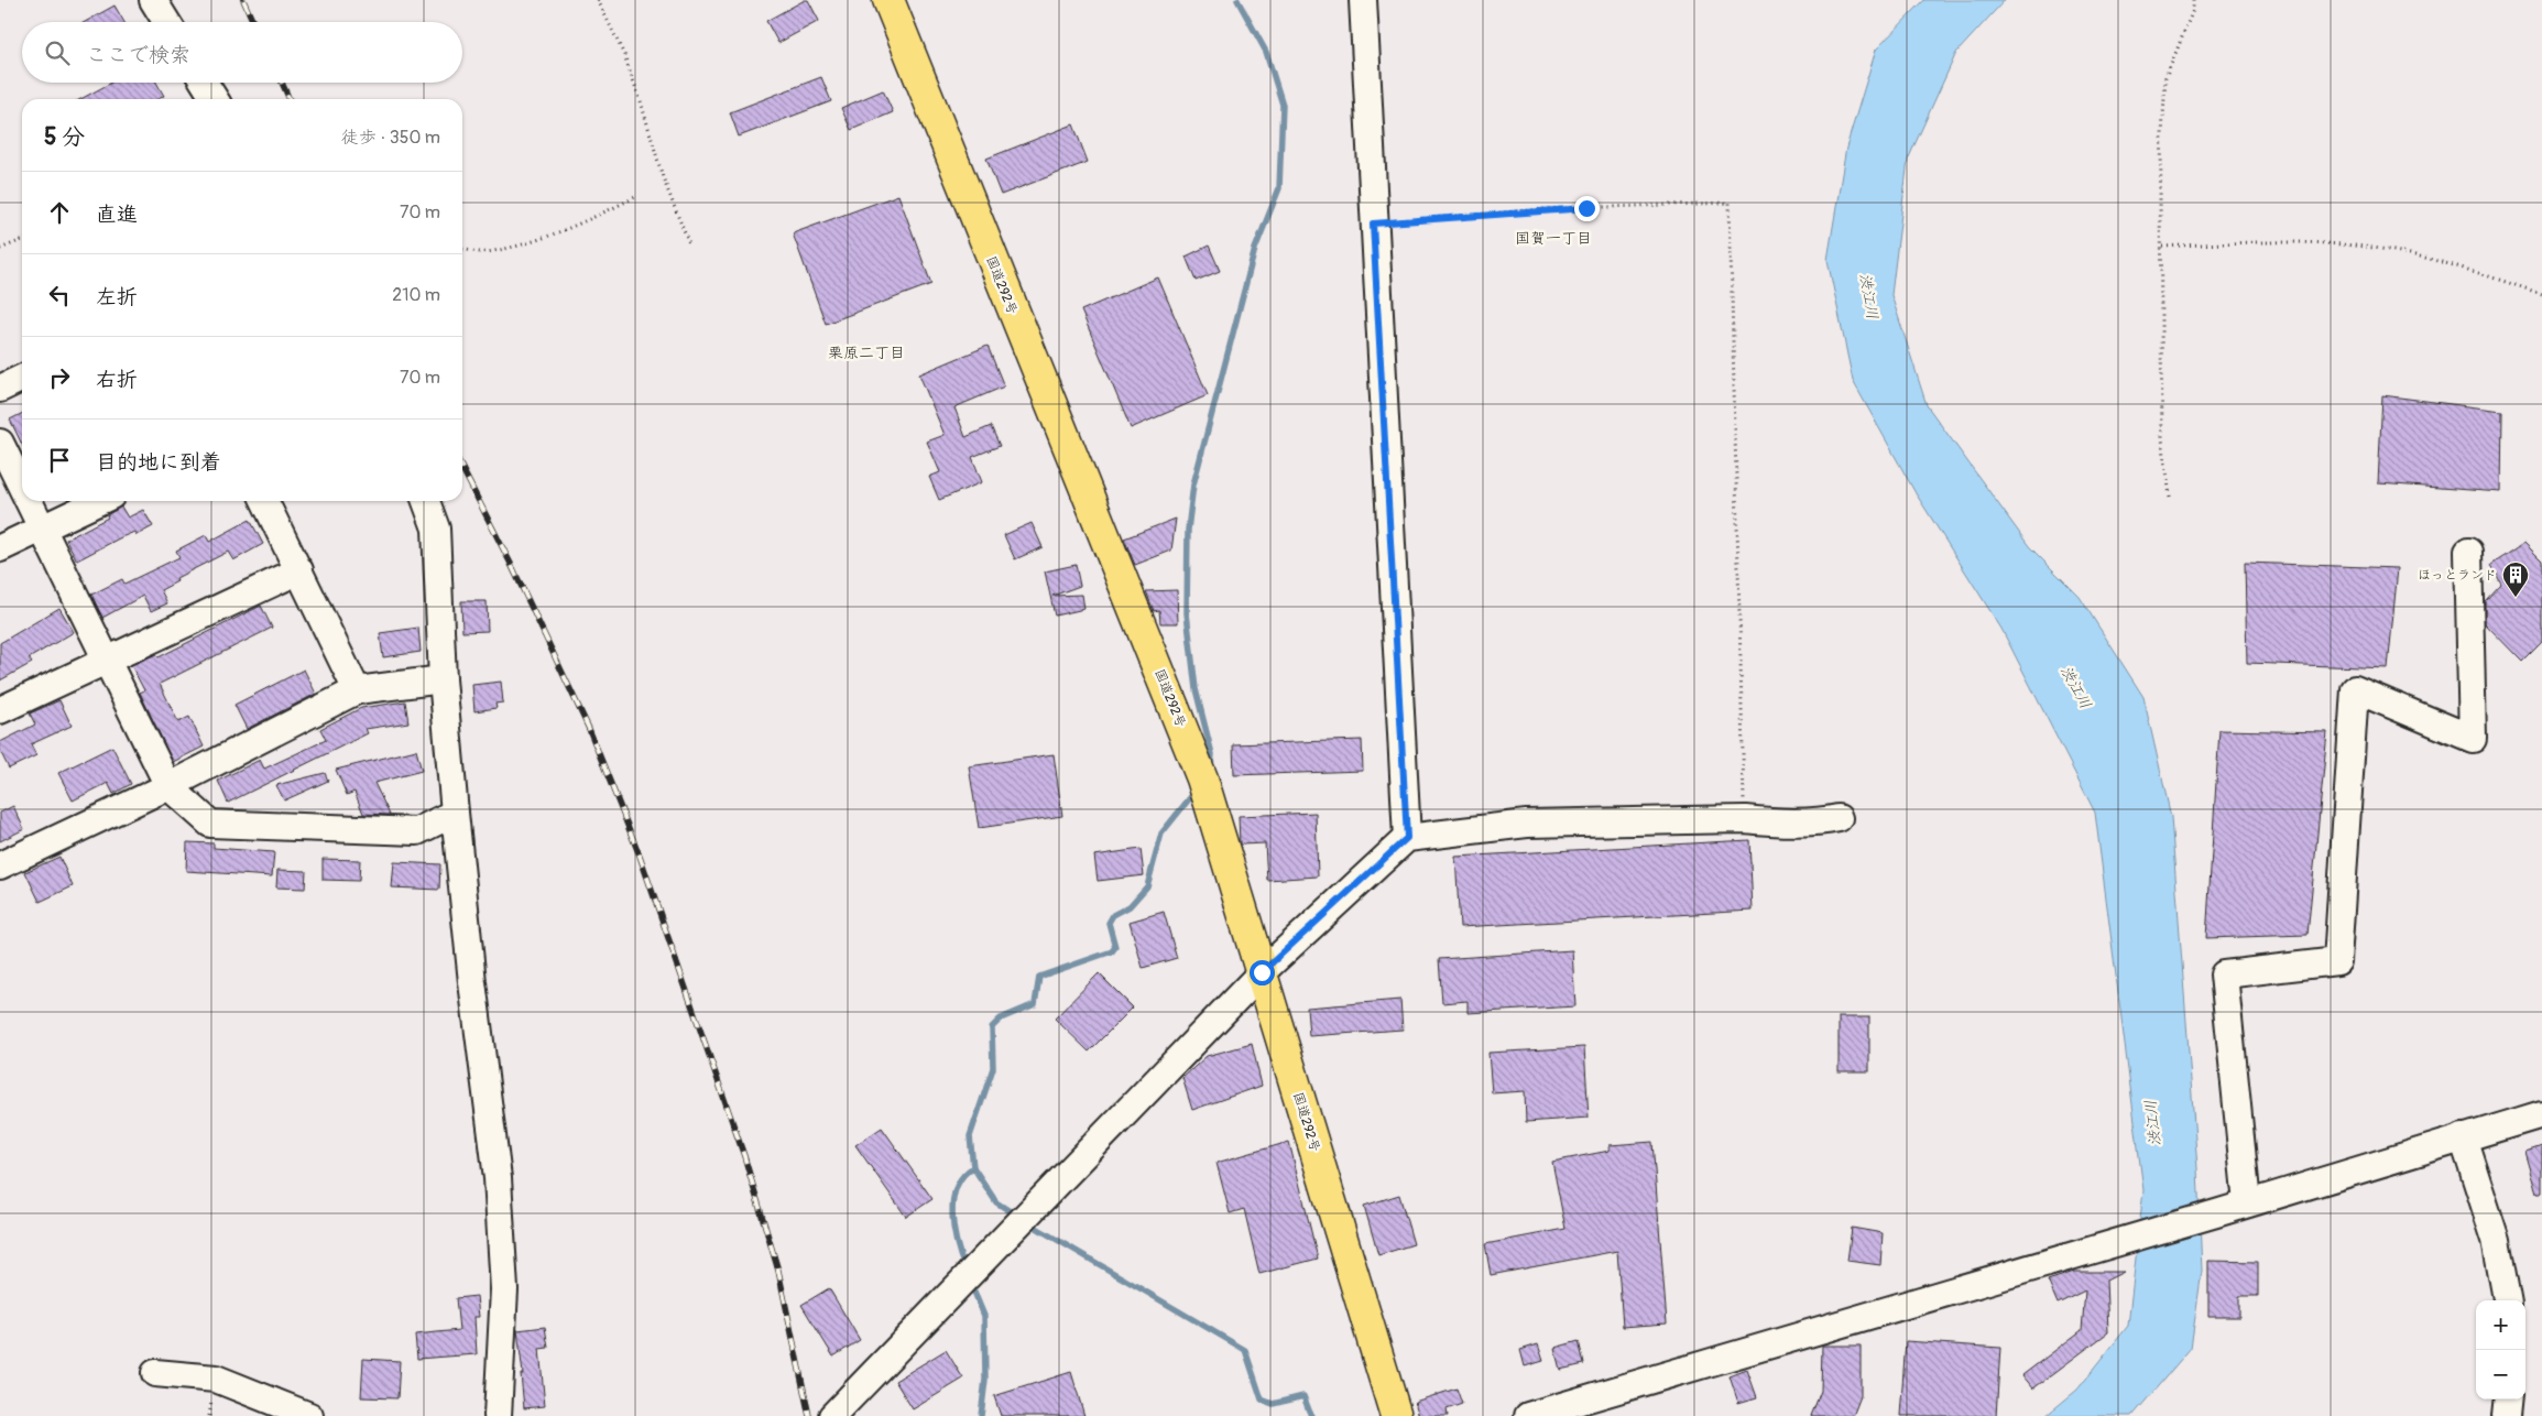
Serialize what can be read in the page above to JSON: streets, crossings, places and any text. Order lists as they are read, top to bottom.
{
  "streets": {
    "highway": ["国道292号"]
  },
  "districts": ["国賀一丁目", "栗原二丁目"],
  "water": ["渋江川"],
  "places": {
    "building": ["ほっとランド"]
  },
  "page": {
    "search": "ここで検索",
    "heading": ["5 分", "徒歩 · 350 m"],
    "list": [
      ["直進", "70 m"],
      ["左折", "210 m"],
      ["右折", "70 m"],
      "目的地に到着"
    ],
    "map_buttons": ["+", "−"]
  }
}
